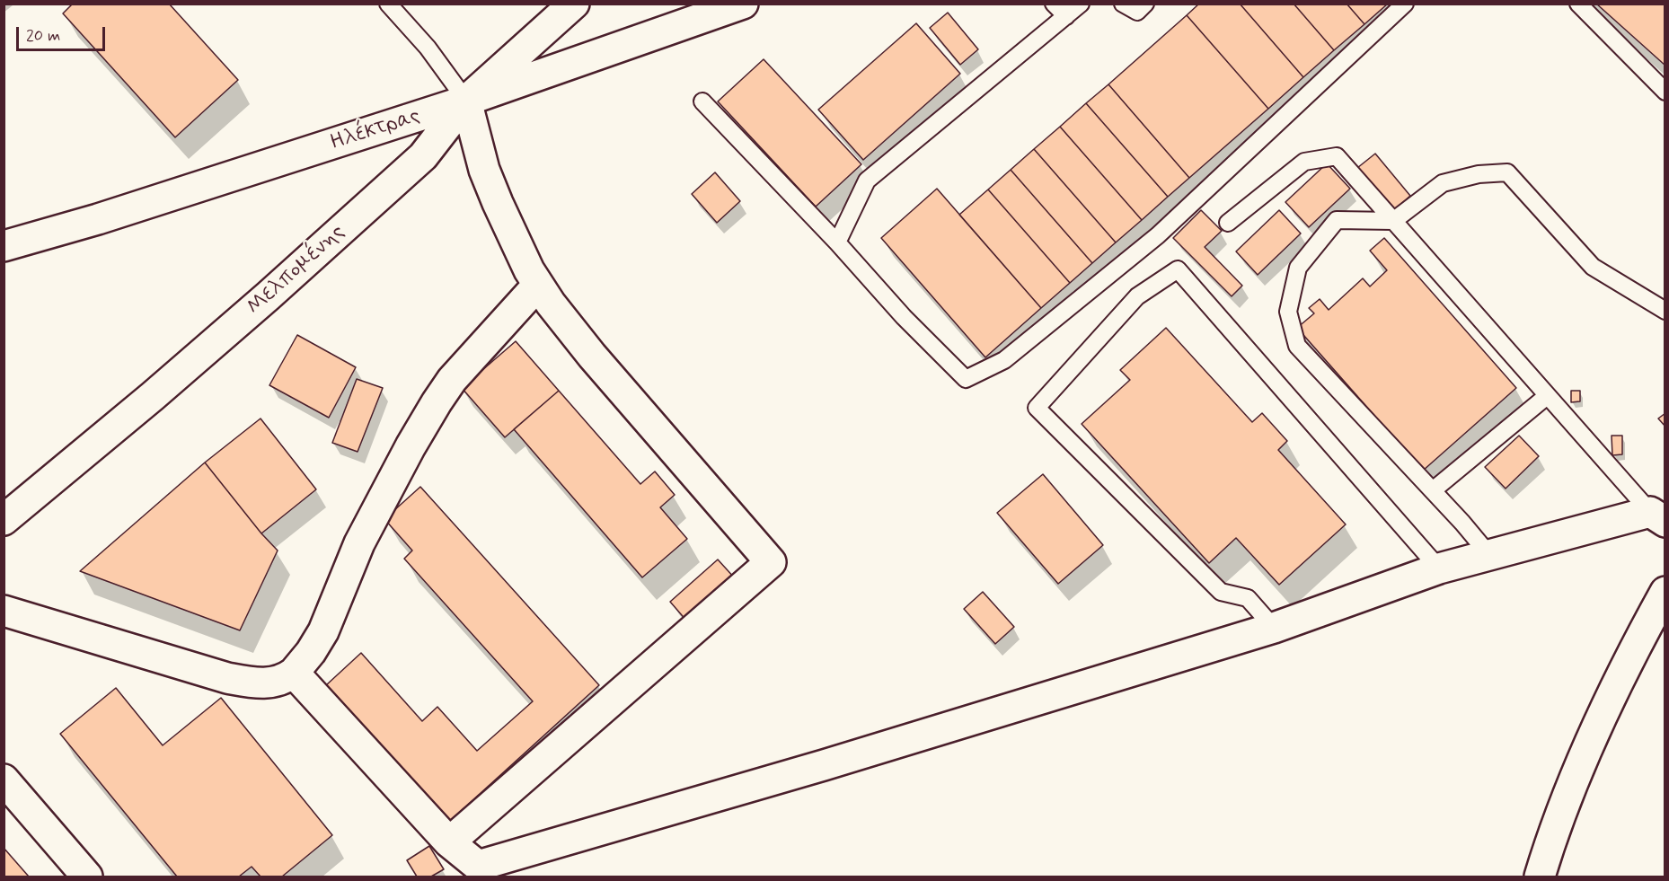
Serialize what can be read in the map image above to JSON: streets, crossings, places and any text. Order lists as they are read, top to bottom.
{
  "streets": {
    "street": ["Ηλέκτρας", "Μελπομένης"]
  },
  "crossings": [
    ["Ηλέκτρας", "Μελπομένης"]
  ],
  "scale_bar": "20 m"
}
